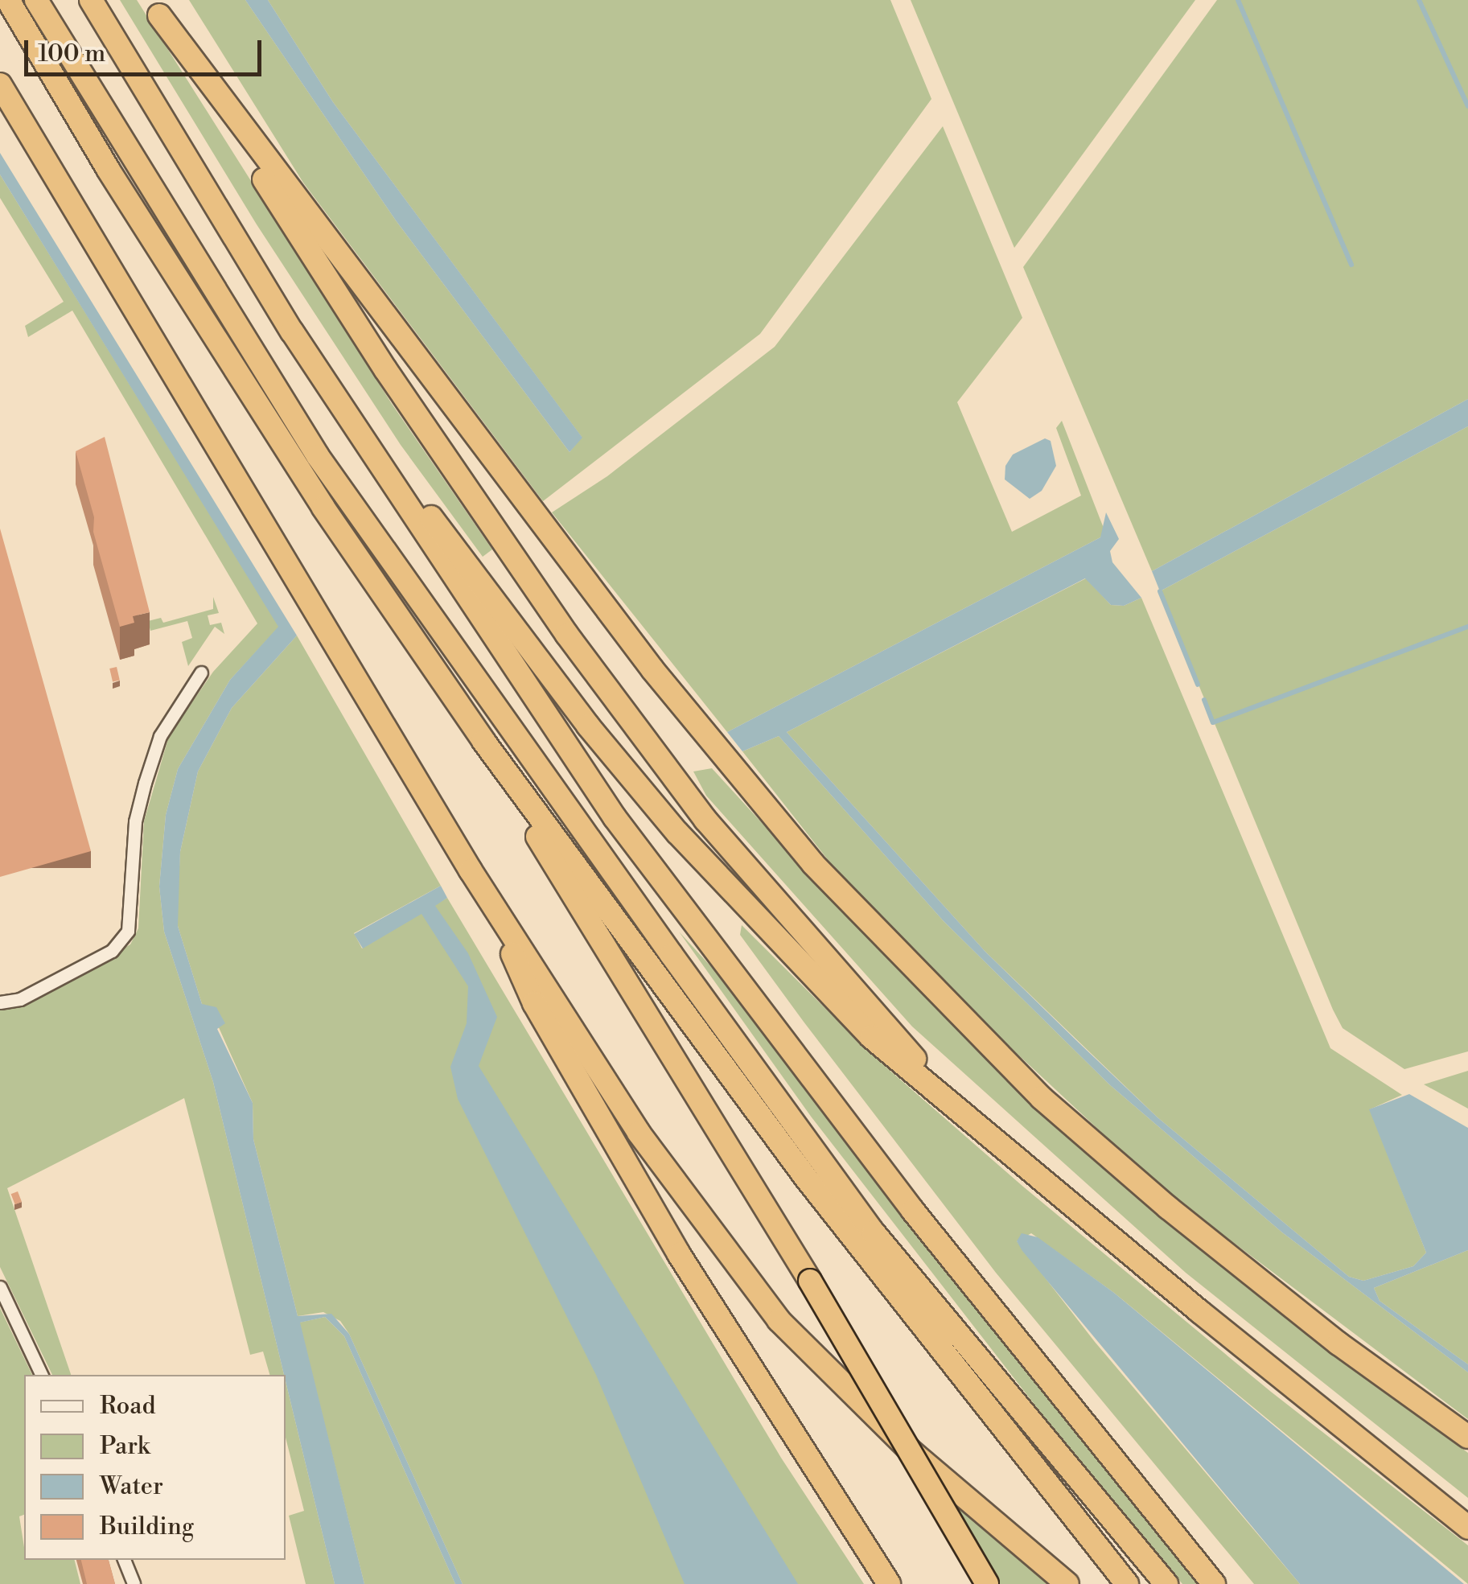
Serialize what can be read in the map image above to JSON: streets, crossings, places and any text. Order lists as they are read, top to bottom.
{
  "legend": [
    "Road",
    "Park",
    "Water",
    "Building"
  ],
  "scale_bar": "100 m"
}
